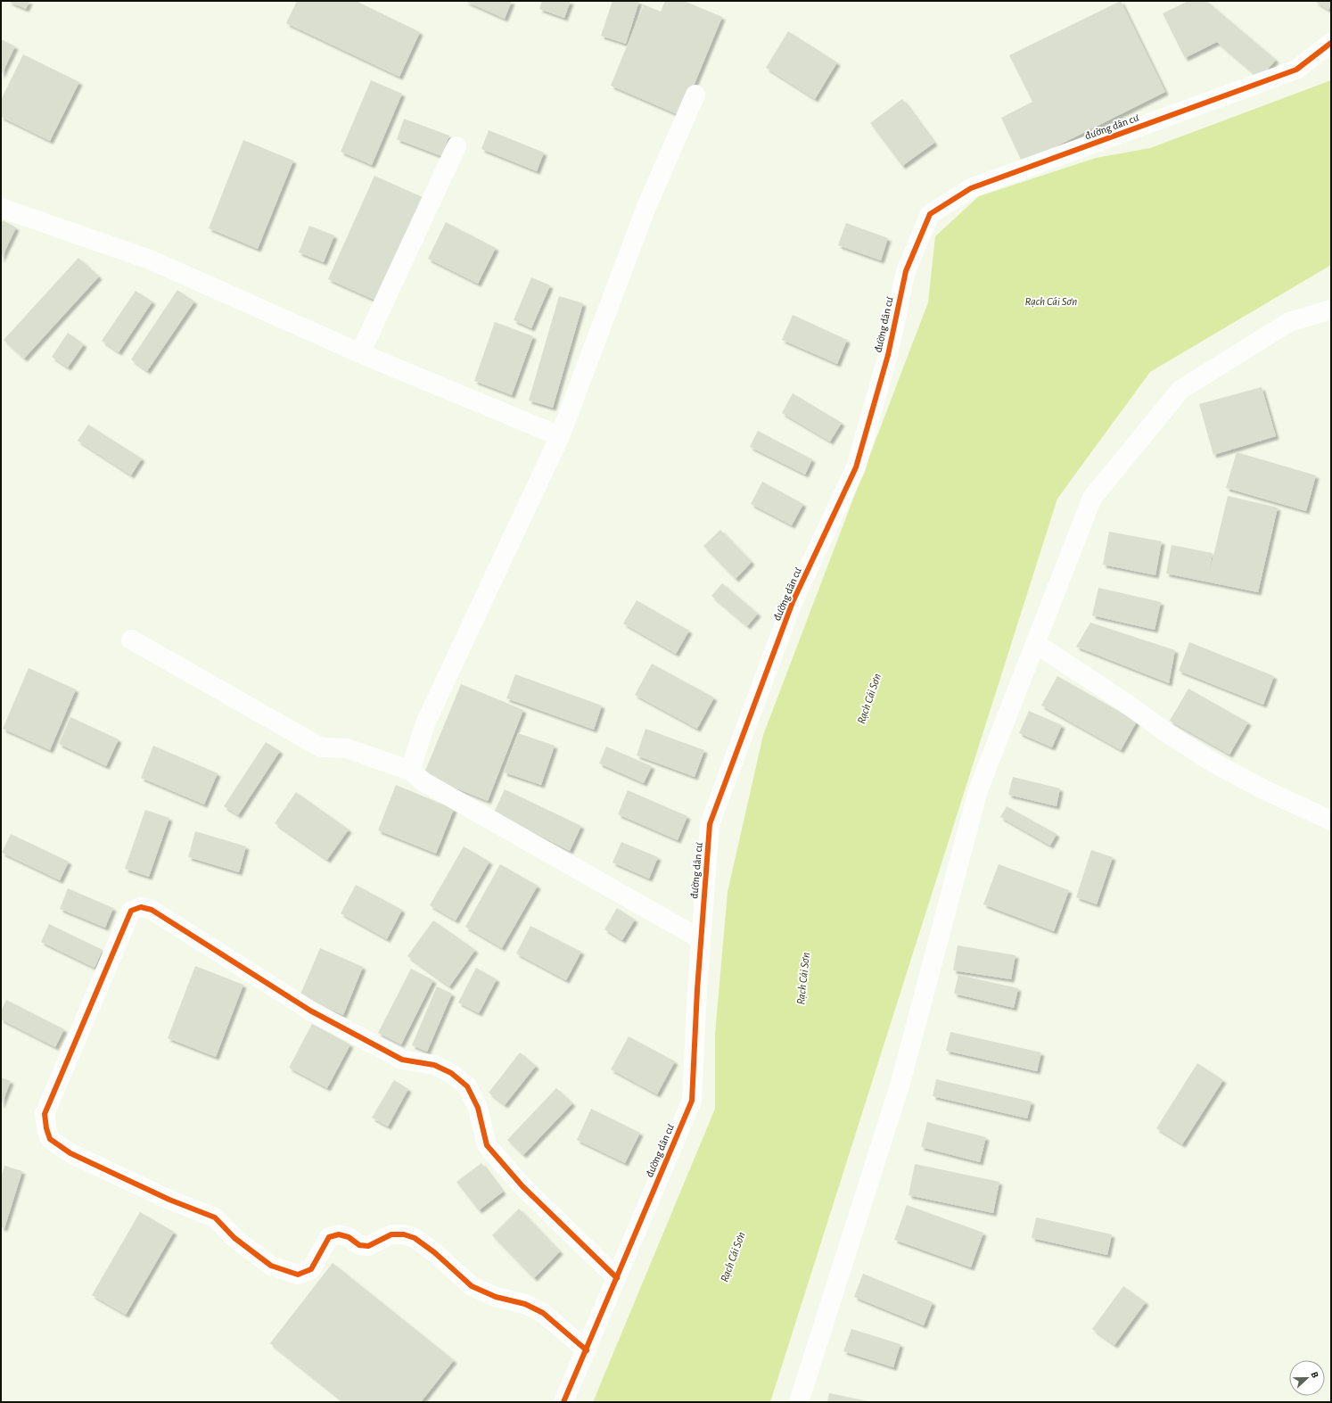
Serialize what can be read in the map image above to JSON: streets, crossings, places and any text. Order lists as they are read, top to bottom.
{
  "streets": {
    "street": ["đường dân cư"]
  },
  "water": ["Rạch Cái Sơn"],
  "north": "right"
}
